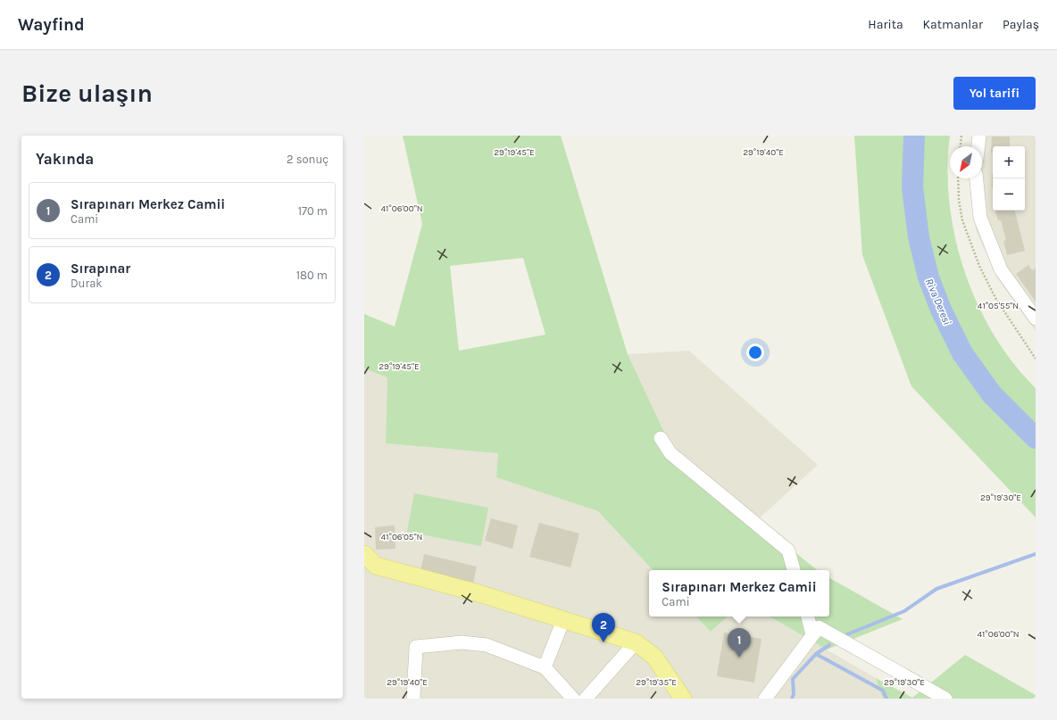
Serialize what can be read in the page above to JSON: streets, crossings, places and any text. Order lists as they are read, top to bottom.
{
  "water": ["Riva Deresi"],
  "north": "bottom left",
  "page": {
    "header": "Wayfind",
    "nav": ["Harita", "Katmanlar", "Paylaş"],
    "buttons": "Yol tarifi",
    "title": "Bize ulaşın",
    "heading": ["Yakında", "2 sonuç"],
    "map_buttons": ["+", "−"],
    "list": [
      {
        "mark": "1",
        "name": "Sırapınarı Merkez Camii",
        "note": "Cami",
        "value": "170 m"
      },
      {
        "mark": "2",
        "name": "Sırapınar",
        "note": "Durak",
        "value": "180 m"
      }
    ],
    "popup": ["Sırapınarı Merkez Camii", "Cami"],
    "pins": ["2", "1"]
  },
  "coordinates": [
    "29°19'45\"E",
    "29°19'40\"E",
    "41°06'00\"N",
    "41°05'55\"N",
    "29°19'30\"E",
    "41°06'05\"N",
    "29°19'35\"E"
  ]
}
